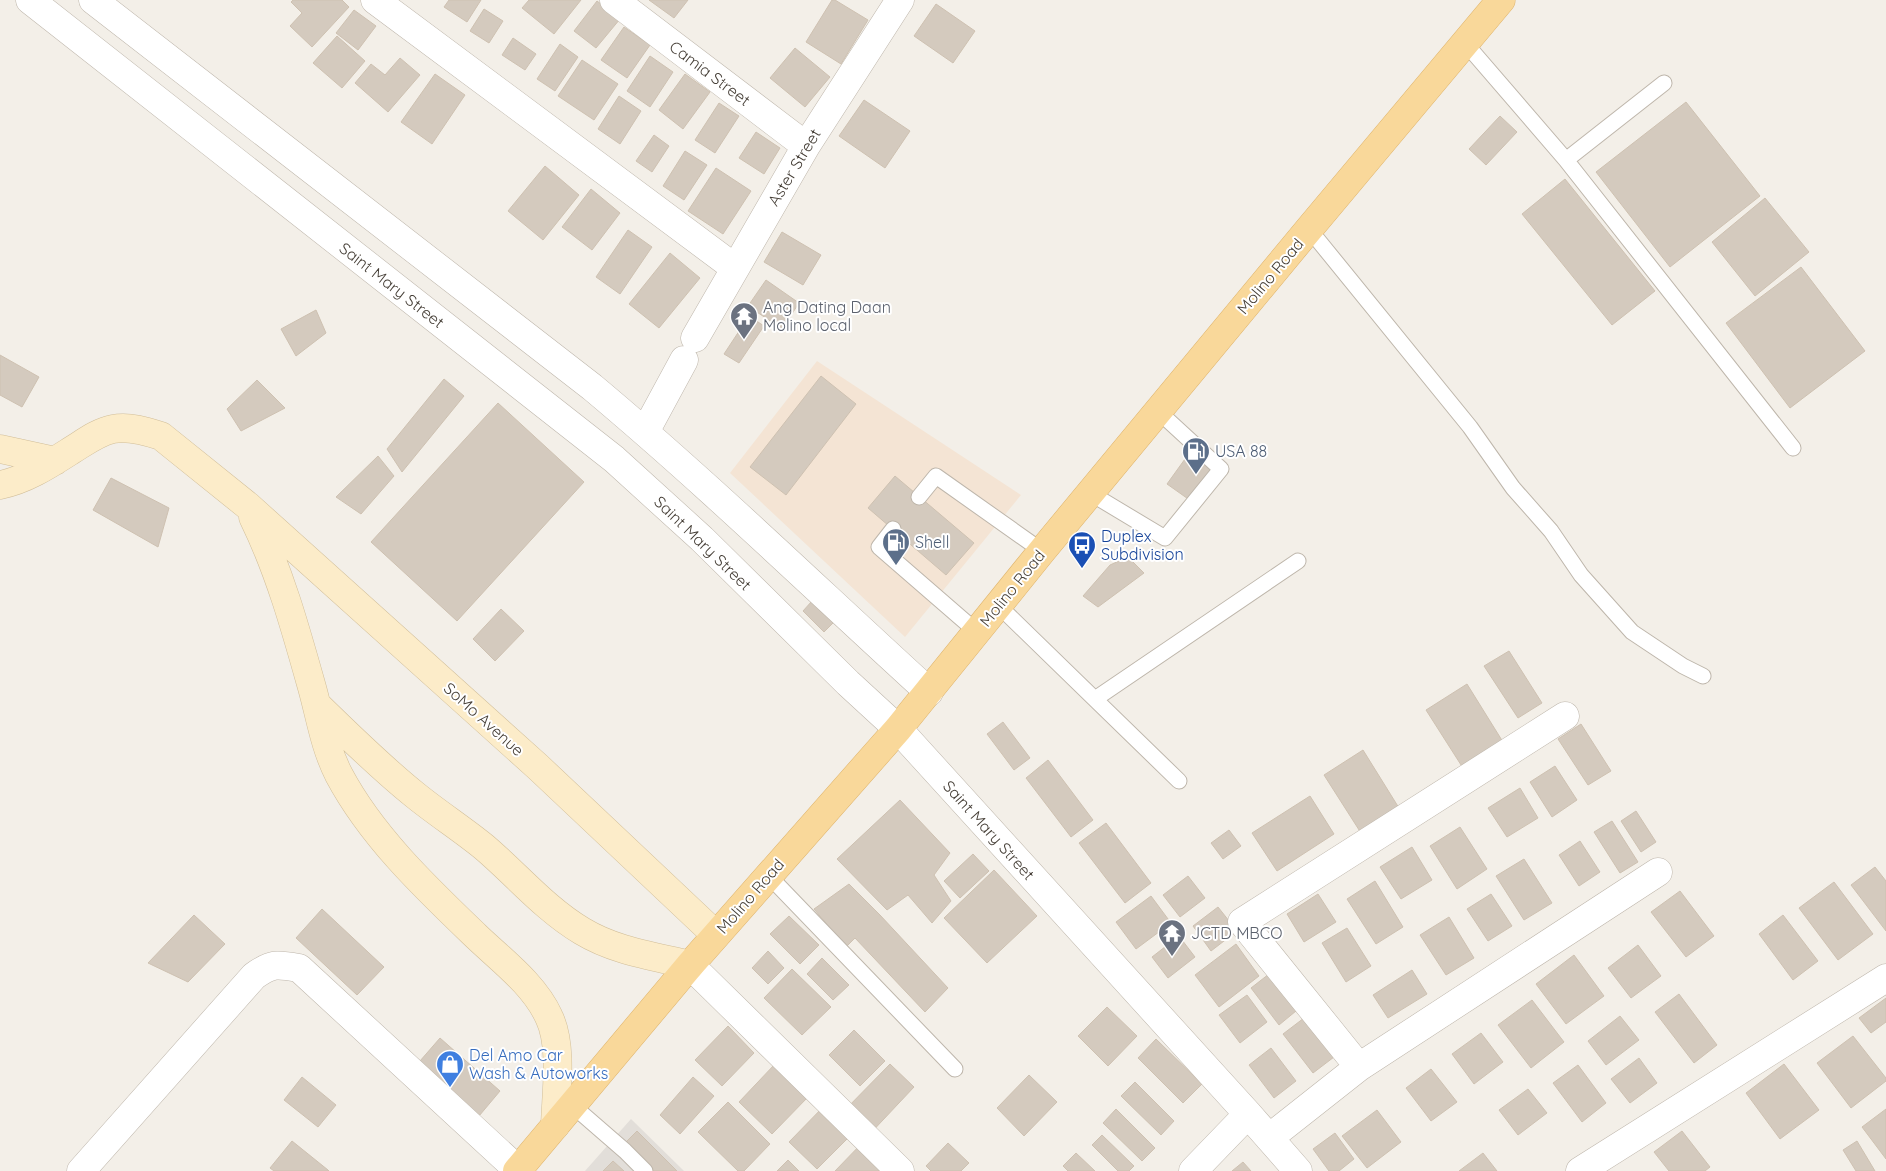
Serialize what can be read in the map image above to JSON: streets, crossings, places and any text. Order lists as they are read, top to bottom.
{
  "streets": {
    "main road": ["Molino Road", "SoMo Avenue"],
    "street": ["Camia Street", "Aster Street", "Saint Mary Street"]
  },
  "crossings": [
    ["Camia Street", "Aster Street"],
    ["Molino Road", "Saint Mary Street"],
    ["Molino Road", "SoMo Avenue"]
  ],
  "places": {
    "temple": ["Ang Dating Daan Molino local", "JCTD MBCO"],
    "fuel station": ["USA 88", "Shell"],
    "bus stop": ["Duplex Subdivision"],
    "shop": ["Del Amo Car Wash & Autoworks"]
  }
}
